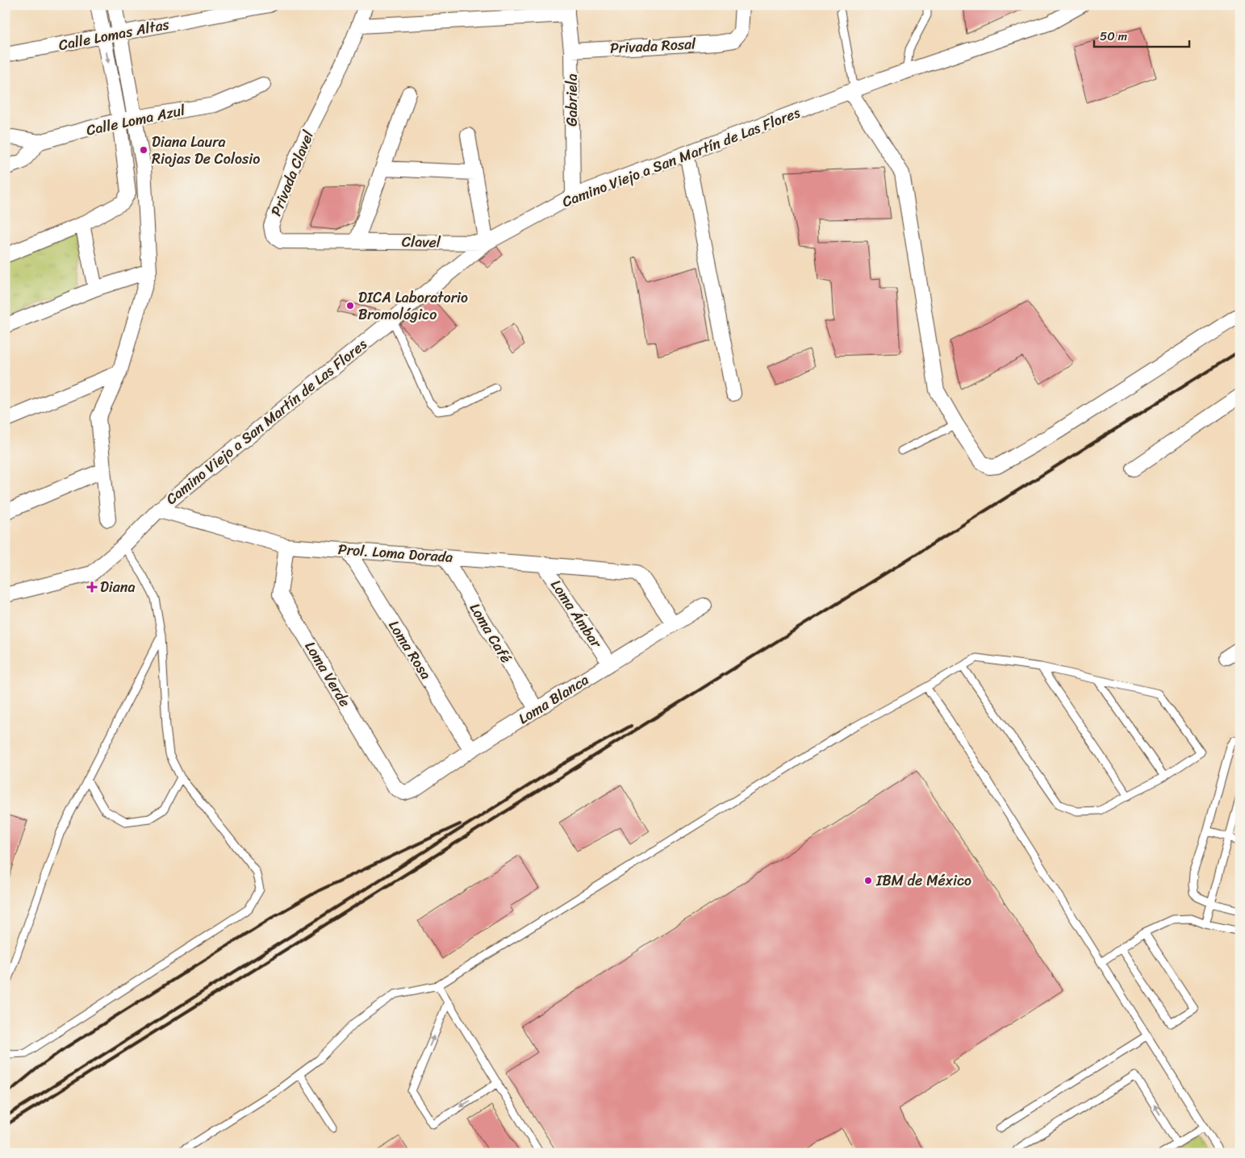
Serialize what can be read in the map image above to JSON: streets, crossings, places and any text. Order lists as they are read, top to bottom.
{
  "streets": {
    "street": [
      "Calle Lomas Altas",
      "Privada Rosal",
      "Gabriela",
      "Calle Loma Azul",
      "Camino Viejo a San Martín de Las Flores",
      "Privada Clavel",
      "Clavel",
      "Prol. Loma Dorada",
      "Loma Ámbar",
      "Loma Café",
      "Loma Rosa",
      "Loma Verde",
      "Loma Blanca"
    ]
  },
  "crossings": [
    ["Privada Rosal", "Gabriela"],
    ["Gabriela", "Camino Viejo a San Martín de Las Flores"],
    ["Camino Viejo a San Martín de Las Flores", "Clavel"],
    ["Camino Viejo a San Martín de Las Flores", "Prol. Loma Dorada"],
    ["Privada Clavel", "Clavel"],
    ["Prol. Loma Dorada", "Loma Ámbar"],
    ["Prol. Loma Dorada", "Loma Café"],
    ["Prol. Loma Dorada", "Loma Rosa"],
    ["Prol. Loma Dorada", "Loma Verde"],
    ["Prol. Loma Dorada", "Loma Blanca"],
    ["Loma Ámbar", "Loma Blanca"],
    ["Loma Café", "Loma Blanca"],
    ["Loma Rosa", "Loma Blanca"],
    ["Loma Verde", "Loma Blanca"]
  ],
  "places": {
    "other": ["Diana Laura Riojas De Colosio", "DICA Laboratorio Bromológico", "IBM de México"],
    "health": ["Diana"]
  },
  "scale_bar": "50 m"
}
